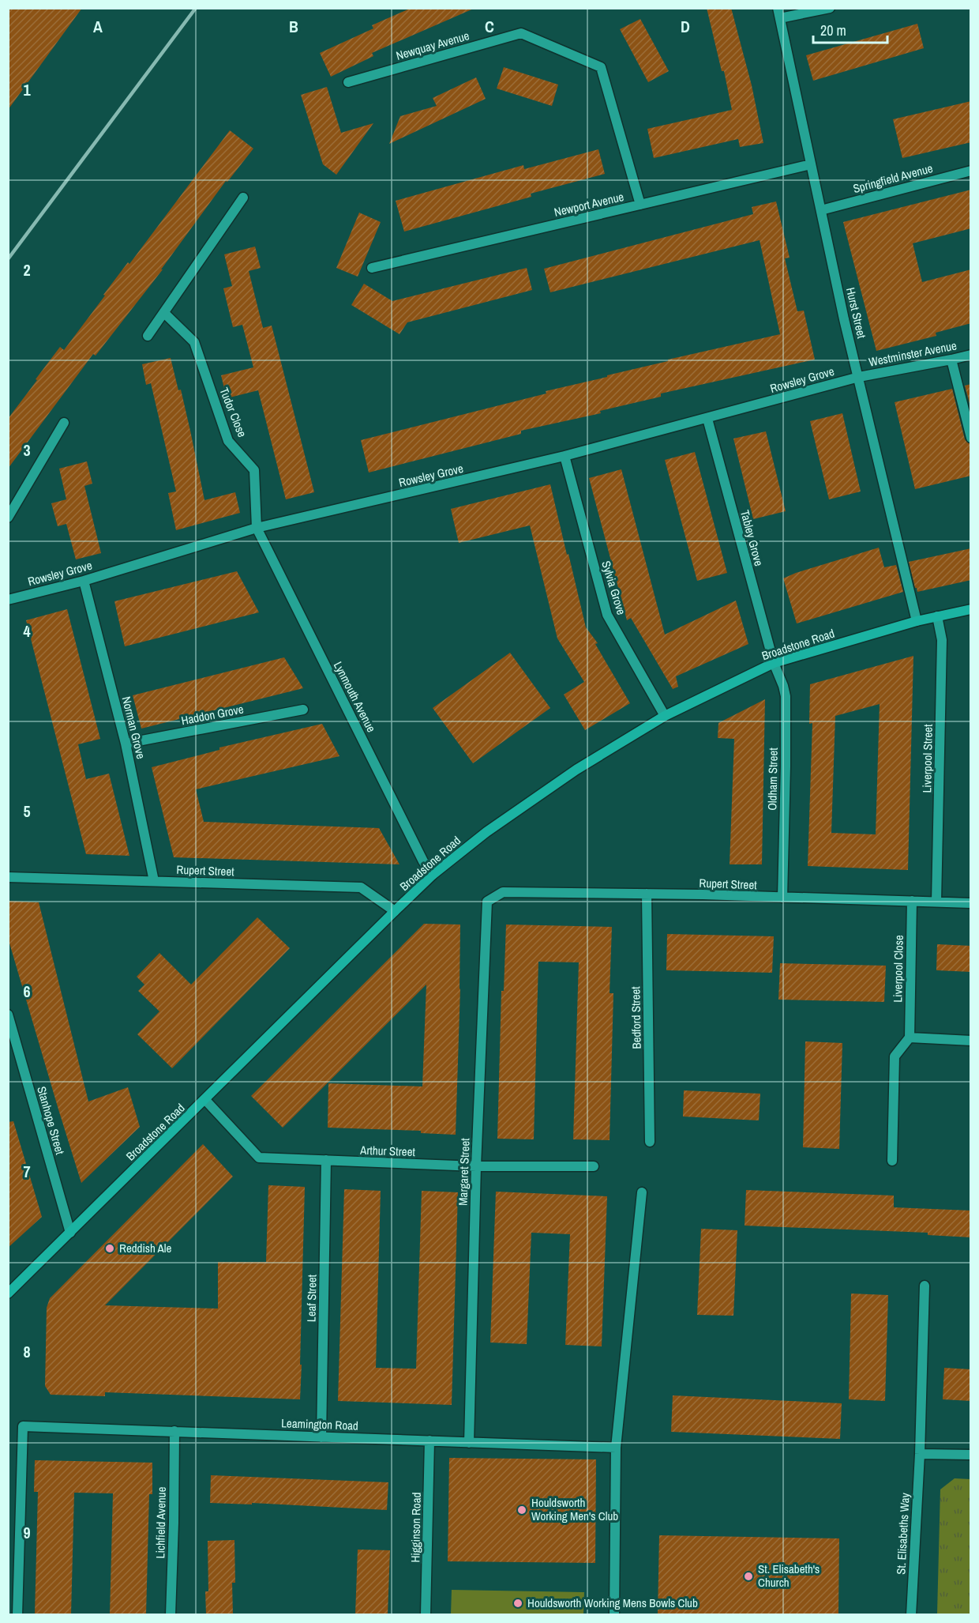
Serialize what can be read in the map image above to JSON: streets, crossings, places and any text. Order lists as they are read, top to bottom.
{
  "streets": {
    "main road": ["Broadstone Road"],
    "street": [
      "Newquay Avenue",
      "Springfield Avenue",
      "Newport Avenue",
      "Hurst Street",
      "Westminster Avenue",
      "Rowsley Grove",
      "Tudor Close",
      "Tabley Grove",
      "Sylvia Grove",
      "Lynmouth Avenue",
      "Haddon Grove",
      "Norman Grove",
      "Liverpool Street",
      "Oldham Street",
      "Rupert Street",
      "Liverpool Close",
      "Bedford Street",
      "Stanhope Street",
      "Arthur Street",
      "Margaret Street",
      "Leaf Street",
      "Leamington Road",
      "Lichfield Avenue",
      "Higginson Road",
      "St. Elisabeths Way"
    ]
  },
  "crossings": [
    ["Newquay Avenue", "Newport Avenue"],
    ["Springfield Avenue", "Hurst Street"],
    ["Newport Avenue", "Hurst Street"],
    ["Hurst Street", "Westminster Avenue"],
    ["Hurst Street", "Rowsley Grove"],
    ["Hurst Street", "Broadstone Road"],
    ["Westminster Avenue", "Rowsley Grove"],
    ["Rowsley Grove", "Tudor Close"],
    ["Rowsley Grove", "Tabley Grove"],
    ["Rowsley Grove", "Sylvia Grove"],
    ["Rowsley Grove", "Lynmouth Avenue"],
    ["Rowsley Grove", "Norman Grove"],
    ["Tudor Close", "Lynmouth Avenue"],
    ["Tabley Grove", "Broadstone Road"],
    ["Tabley Grove", "Oldham Street"],
    ["Sylvia Grove", "Broadstone Road"],
    ["Broadstone Road", "Lynmouth Avenue"],
    ["Broadstone Road", "Liverpool Street"],
    ["Broadstone Road", "Oldham Street"],
    ["Broadstone Road", "Rupert Street"],
    ["Broadstone Road", "Stanhope Street"],
    ["Broadstone Road", "Arthur Street"],
    ["Haddon Grove", "Norman Grove"],
    ["Norman Grove", "Rupert Street"],
    ["Liverpool Street", "Rupert Street"],
    ["Oldham Street", "Rupert Street"],
    ["Rupert Street", "Liverpool Close"],
    ["Rupert Street", "Bedford Street"],
    ["Rupert Street", "Margaret Street"],
    ["Arthur Street", "Margaret Street"],
    ["Arthur Street", "Leaf Street"],
    ["Margaret Street", "Leamington Road"],
    ["Leaf Street", "Leamington Road"],
    ["Leamington Road", "Lichfield Avenue"],
    ["Leamington Road", "Higginson Road"]
  ],
  "places": [
    "Reddish Ale",
    "Houldsworth Working Men's Club",
    "St. Elisabeth's Church",
    "Houldsworth Working Mens Bowls Club"
  ],
  "scale_bar": "20 m",
  "grid": {
    "columns": [
      "A",
      "B",
      "C",
      "D"
    ],
    "rows": [
      "1",
      "2",
      "3",
      "4",
      "5",
      "6",
      "7",
      "8",
      "9"
    ]
  }
}
